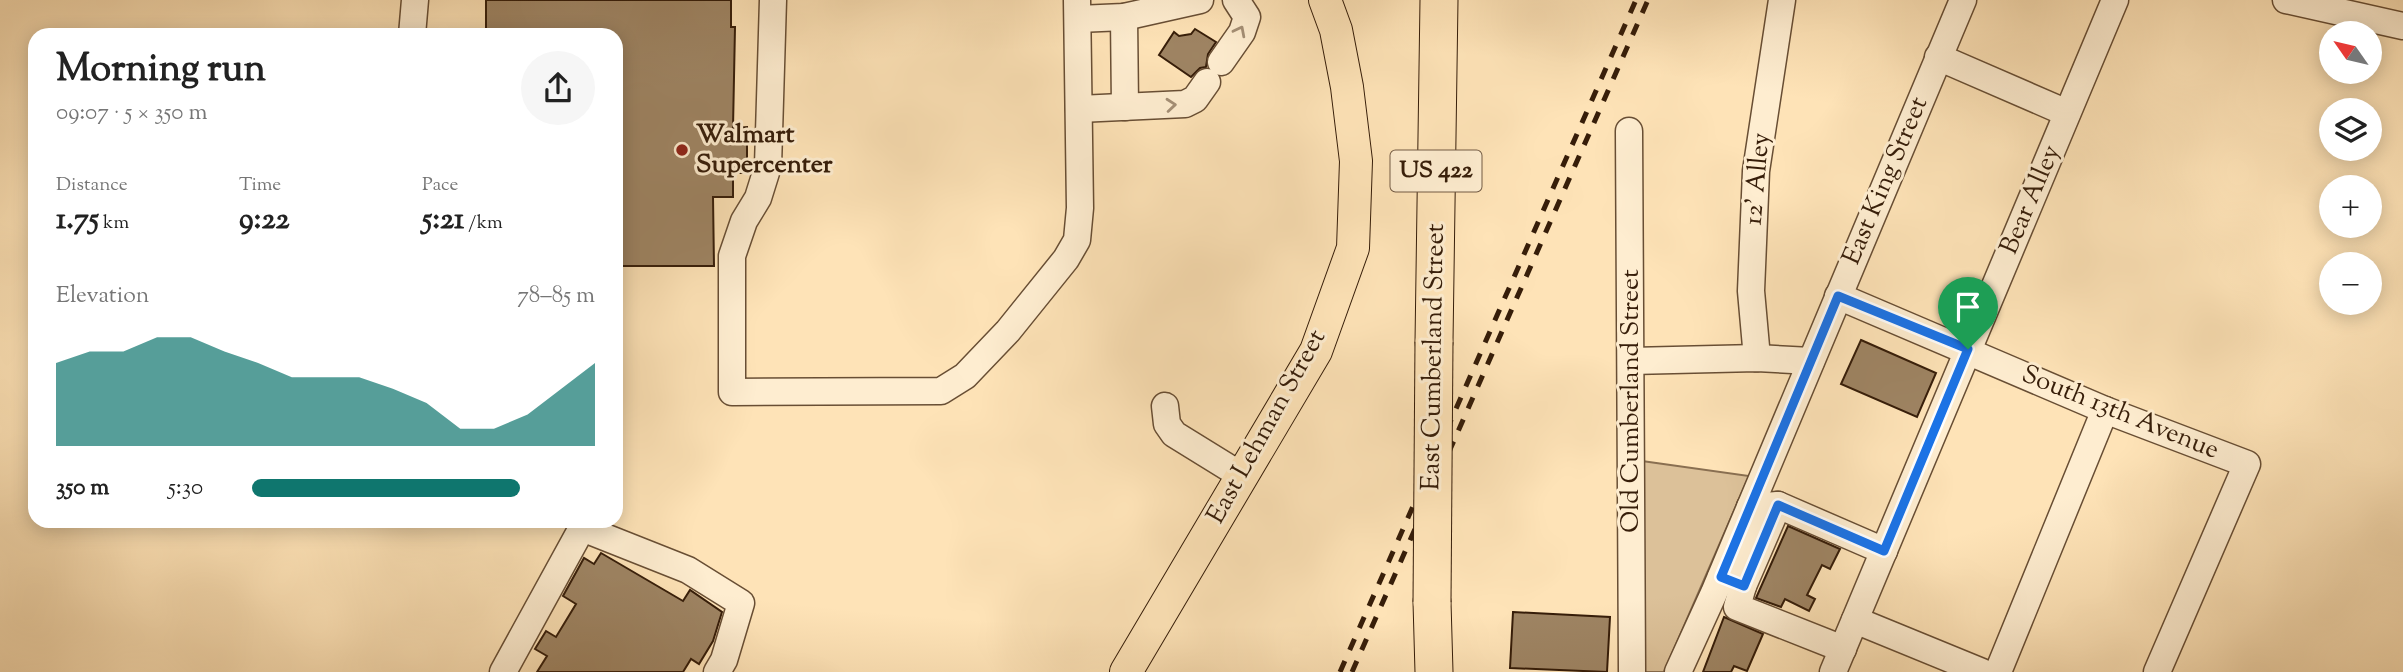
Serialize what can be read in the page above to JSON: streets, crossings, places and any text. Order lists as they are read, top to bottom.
{
  "streets": {
    "highway": ["US 422", "East Cumberland Street"],
    "main road": ["East Lehman Street"],
    "street": [
      "12' Alley",
      "East King Street",
      "Bear Alley",
      "Old Cumberland Street",
      "South 13th Avenue"
    ]
  },
  "crossings": [
    ["East King Street", "South 13th Avenue"],
    ["Bear Alley", "South 13th Avenue"]
  ],
  "places": ["Walmart Supercenter"],
  "north": "top left",
  "page": {
    "map_buttons": ["+", "−"],
    "heading": ["Morning run", "09:07 · 5 × 350 m"],
    "stats": [
      ["Distance", "1.75 km"],
      ["Time", "9:22"],
      ["Pace", "5:21 /km"]
    ],
    "chart": ["Elevation", "78–85 m"],
    "list": [
      {
        "name": "350 m",
        "note": "5:30"
      }
    ]
  }
}
